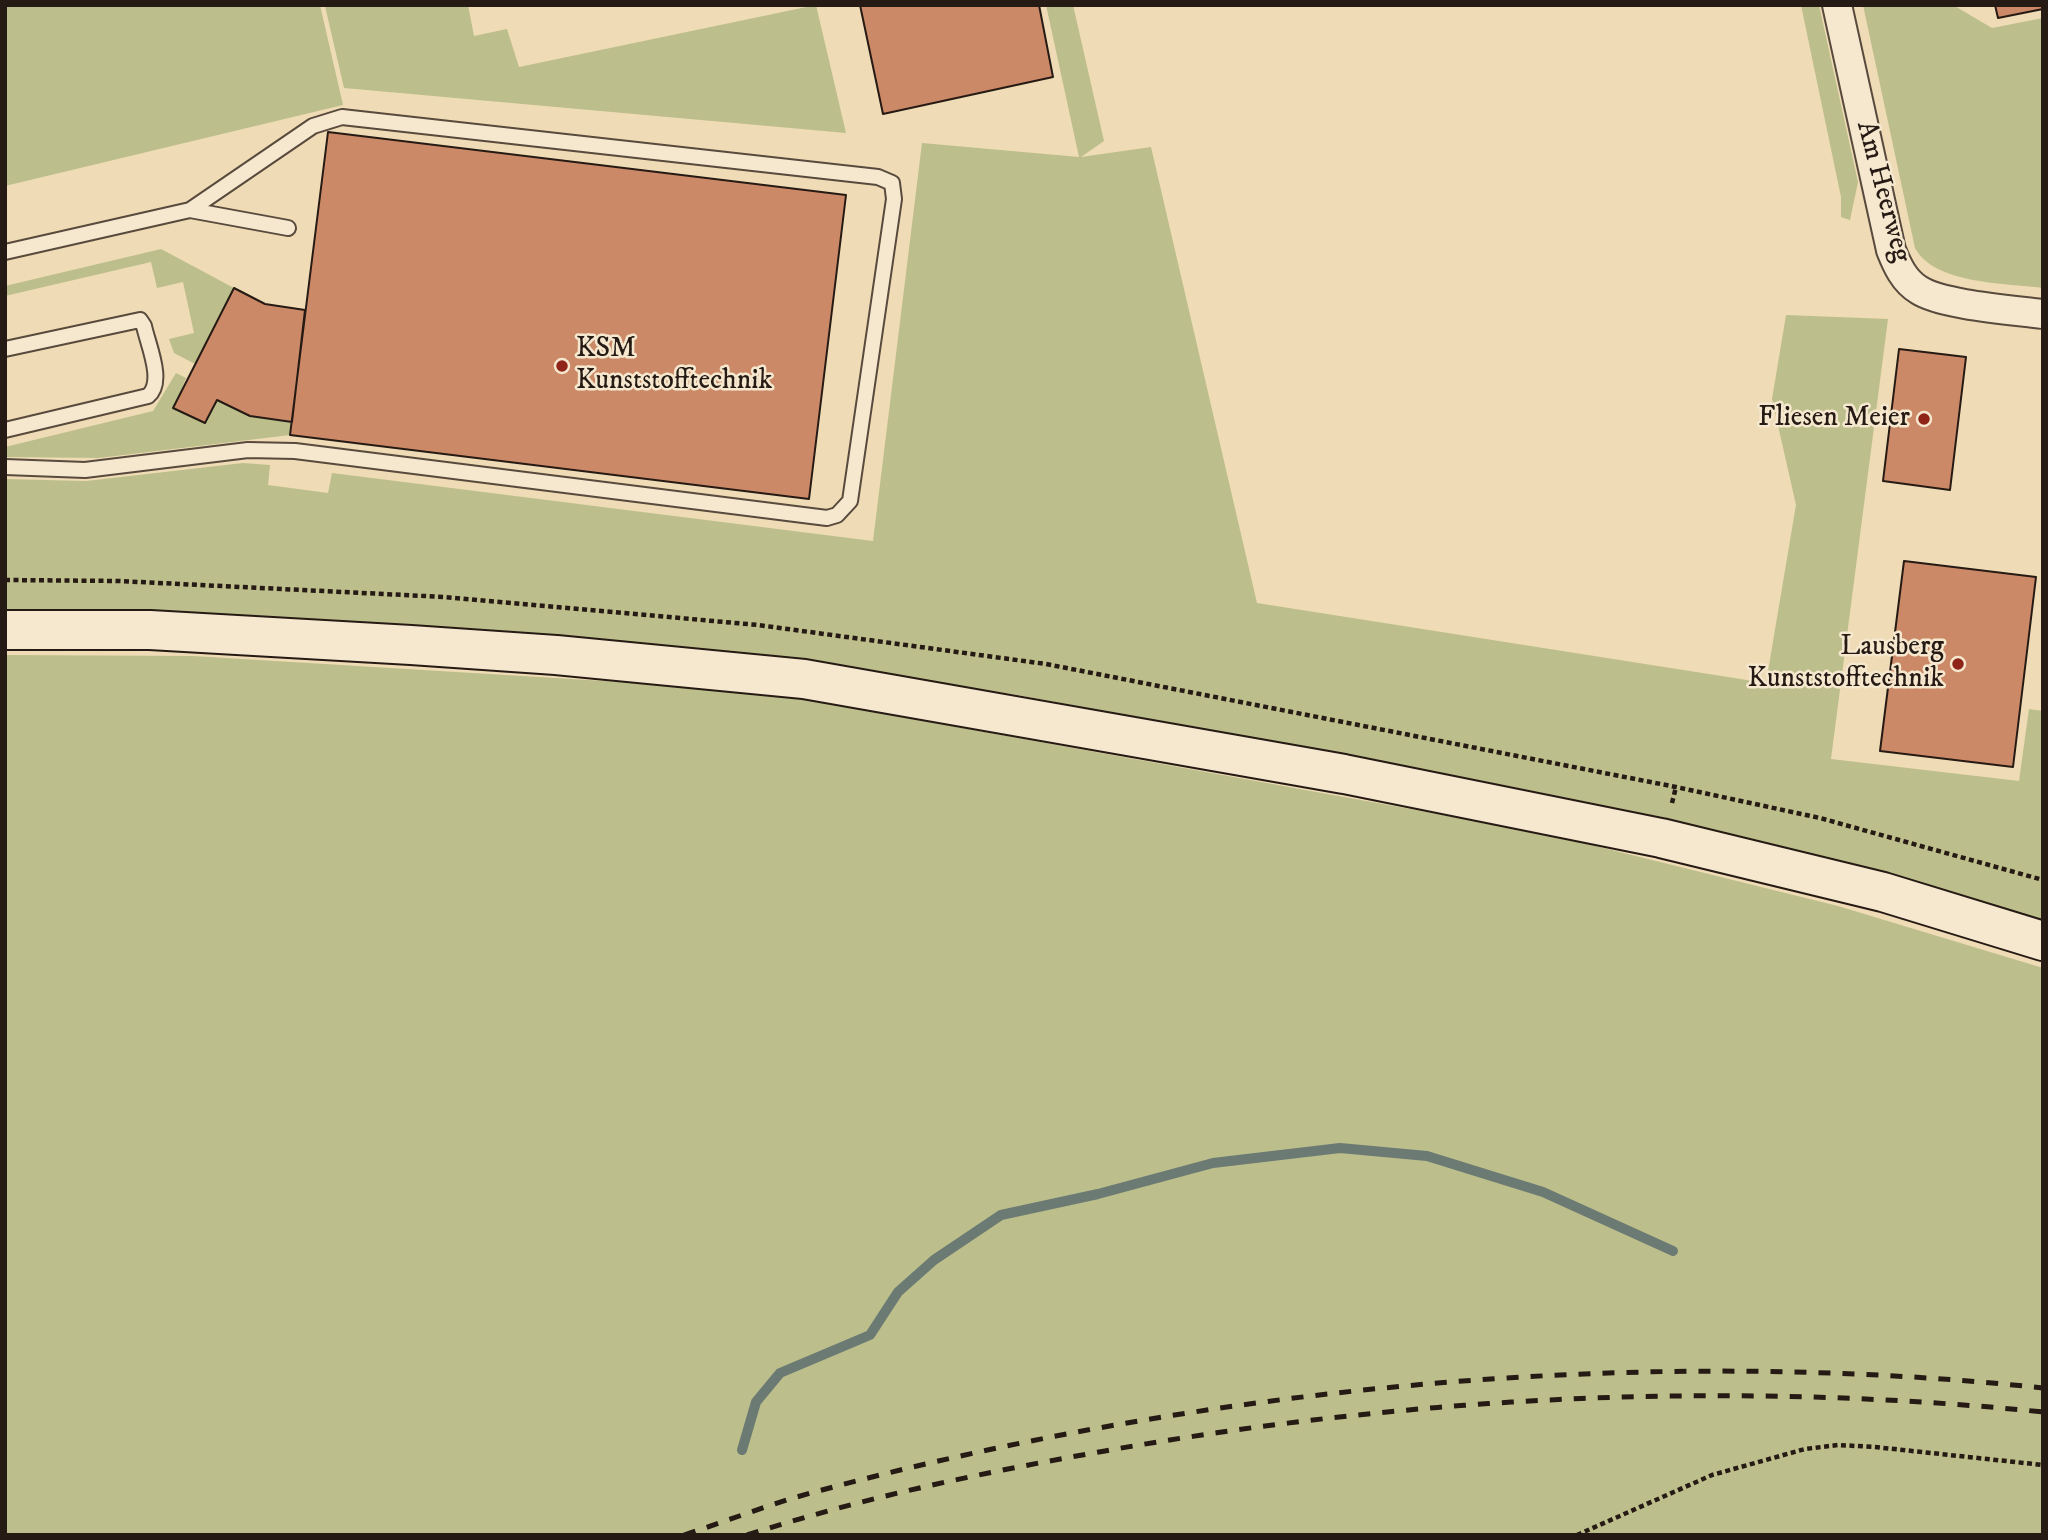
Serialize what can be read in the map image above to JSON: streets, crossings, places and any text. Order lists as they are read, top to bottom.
{
  "streets": {
    "street": ["Am Heerweg"]
  },
  "places": ["KSM Kunststofftechnik", "Fliesen Meier", "Lausberg Kunststofftechnik"]
}
